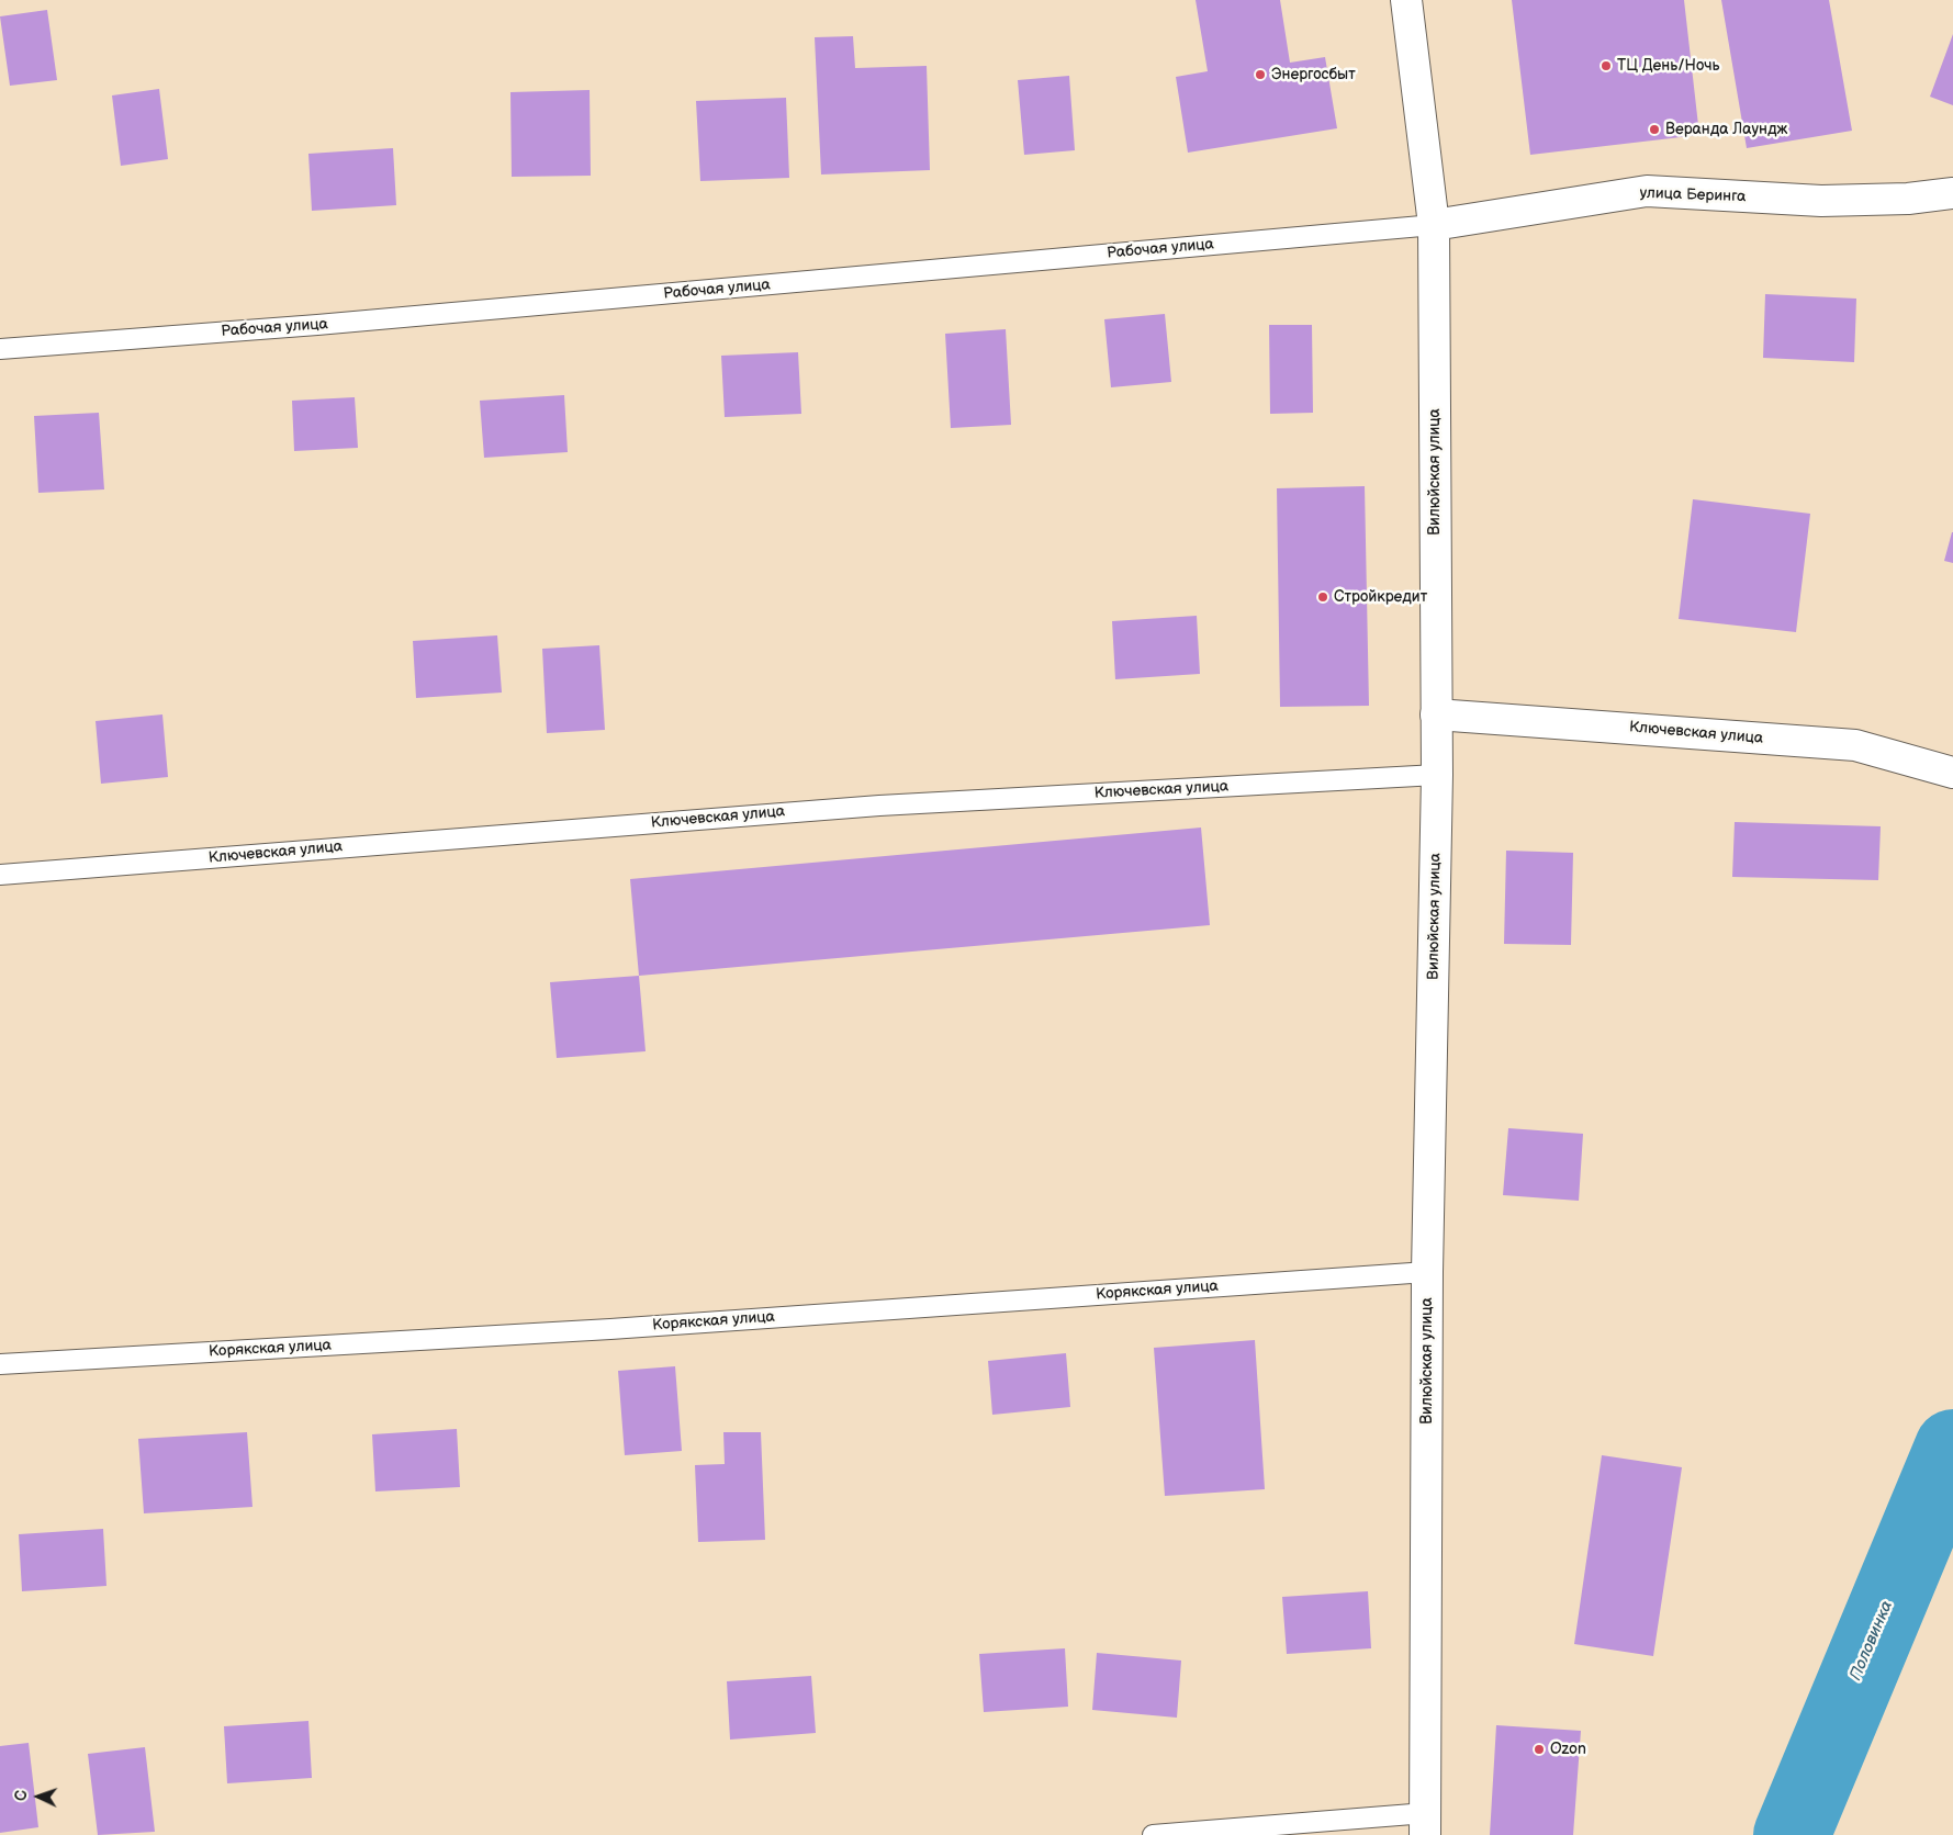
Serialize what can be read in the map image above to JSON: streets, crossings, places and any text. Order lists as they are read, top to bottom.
{
  "streets": {
    "street": ["улица Беринга", "Вилюйская улица", "Ключевская улица"],
    "lane": ["Рабочая улица", "Корякская улица"]
  },
  "crossings": [
    ["улица Беринга", "Рабочая улица"],
    ["улица Беринга", "Вилюйская улица"],
    ["Рабочая улица", "Вилюйская улица"],
    ["Вилюйская улица", "Ключевская улица"],
    ["Вилюйская улица", "Корякская улица"]
  ],
  "water": ["Половинка"],
  "places": [
    "ТЦ День/Ночь",
    "Энергосбыт",
    "Веранда Лаундж",
    "Стройкредит",
    "Ozon"
  ],
  "north": "left"
}
